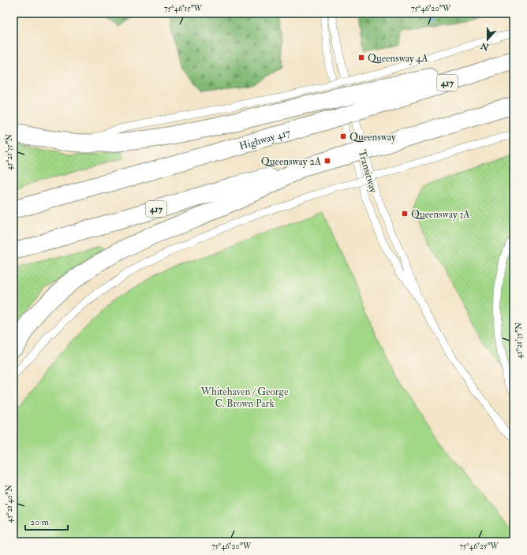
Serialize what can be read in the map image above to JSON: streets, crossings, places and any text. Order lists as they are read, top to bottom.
{
  "streets": {
    "highway": ["417", "Highway 417"],
    "lane": ["Transitway"]
  },
  "parks": ["Whitehaven / George C. Brown Park"],
  "places": {
    "transit": [
      "Queensway 4A",
      "Queensway",
      "Queensway 2A",
      "Queensway 3A"
    ]
  },
  "scale_bar": "20 m",
  "north": "bottom",
  "coordinates": [
    "75°46'15\"W",
    "75°46'20\"W",
    "45°21'35\"N",
    "45°21'40\"N",
    "75°46'25\"W"
  ]
}
